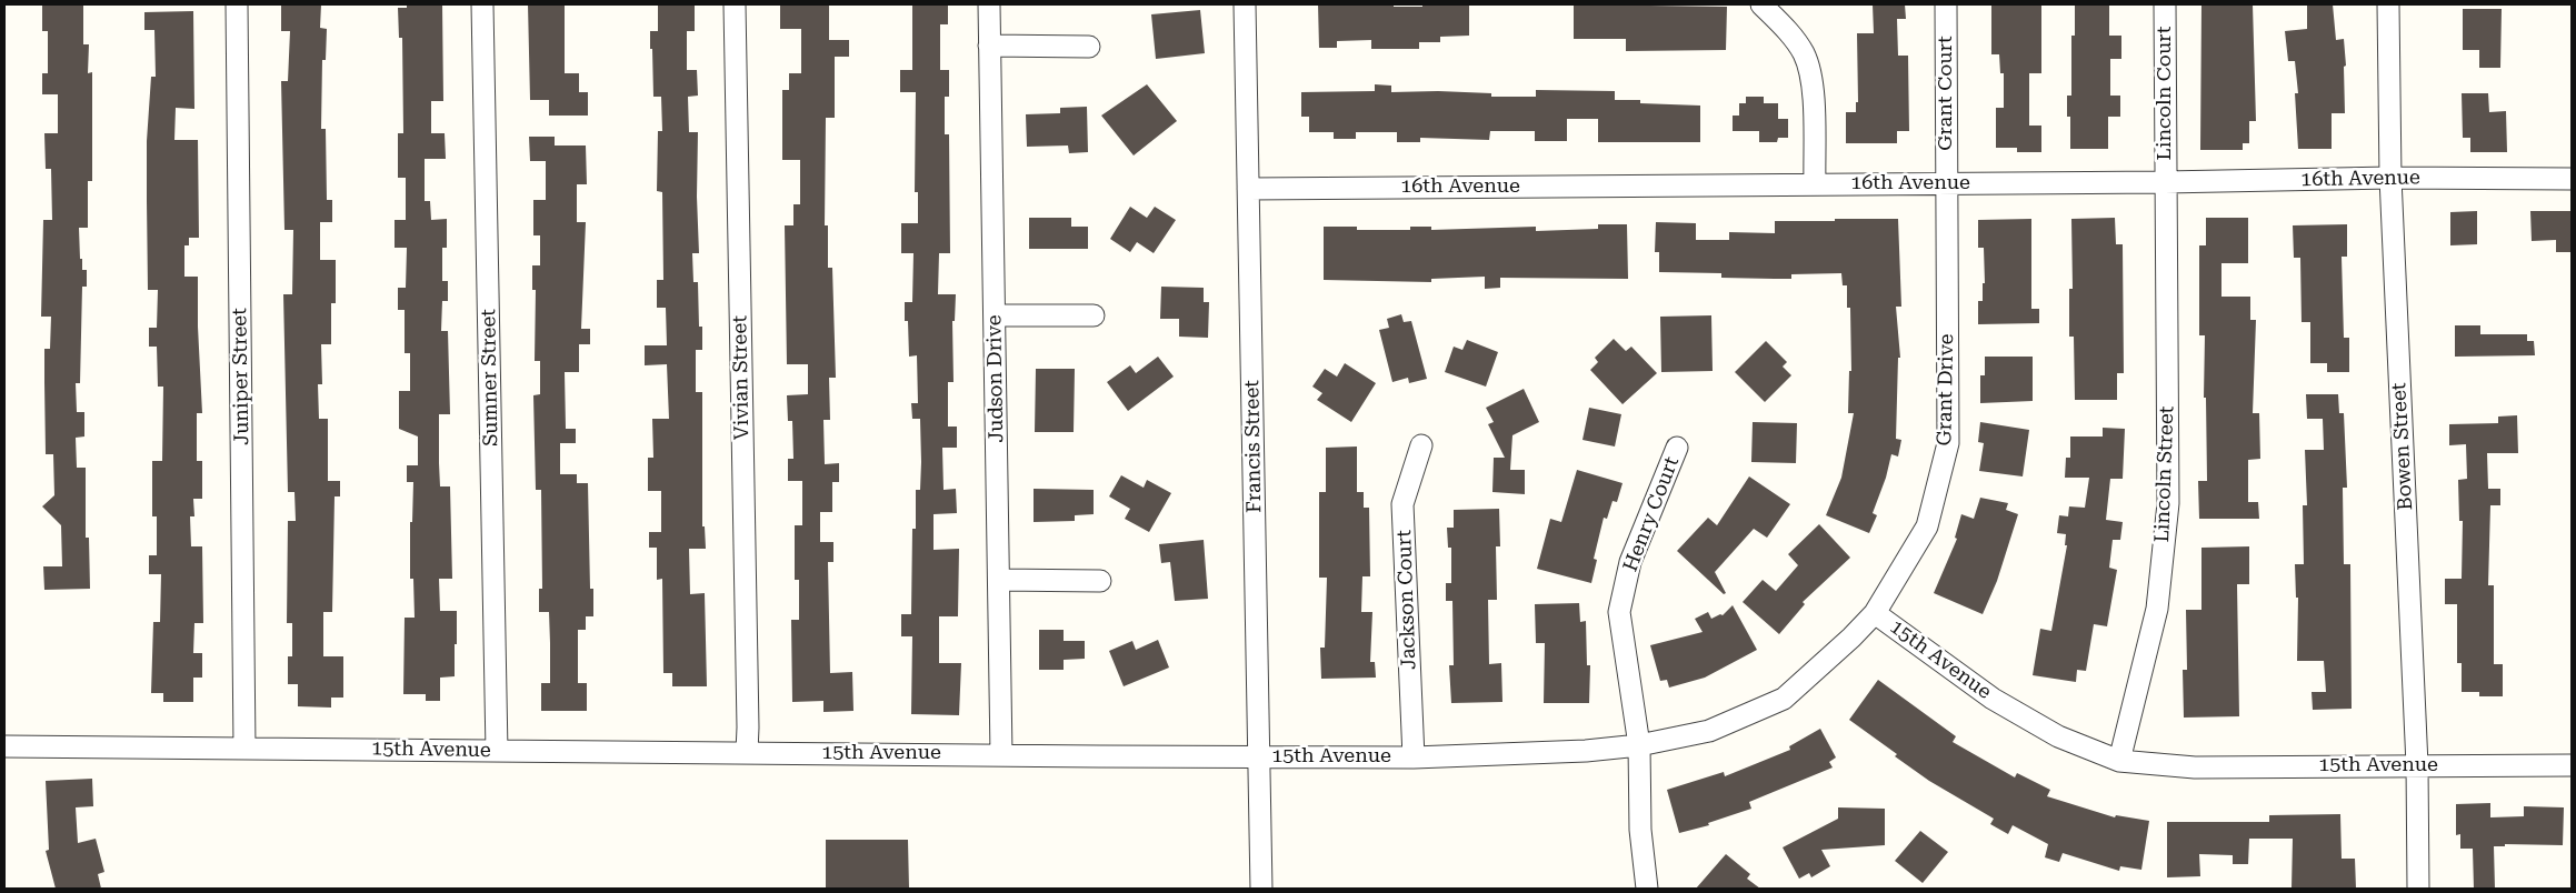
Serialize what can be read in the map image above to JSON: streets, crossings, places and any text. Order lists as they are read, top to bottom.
{
  "streets": {
    "street": [
      "Grant Court",
      "Lincoln Court",
      "16th Avenue",
      "Juniper Street",
      "Sumner Street",
      "Vivian Street",
      "Judson Drive",
      "Grant Drive",
      "Francis Street",
      "Bowen Street",
      "Lincoln Street",
      "Henry Court",
      "Jackson Court",
      "15th Avenue"
    ]
  },
  "crossings": [
    ["Grant Court", "16th Avenue"],
    ["Grant Court", "Grant Drive"],
    ["Lincoln Court", "16th Avenue"],
    ["Lincoln Court", "Lincoln Street"],
    ["16th Avenue", "Grant Drive"],
    ["16th Avenue", "Francis Street"],
    ["16th Avenue", "Bowen Street"],
    ["16th Avenue", "Lincoln Street"],
    ["Juniper Street", "15th Avenue"],
    ["Sumner Street", "15th Avenue"],
    ["Vivian Street", "15th Avenue"],
    ["Judson Drive", "15th Avenue"],
    ["Grant Drive", "15th Avenue"],
    ["Francis Street", "15th Avenue"],
    ["Bowen Street", "15th Avenue"],
    ["Lincoln Street", "15th Avenue"],
    ["Henry Court", "15th Avenue"],
    ["Jackson Court", "15th Avenue"]
  ]
}
